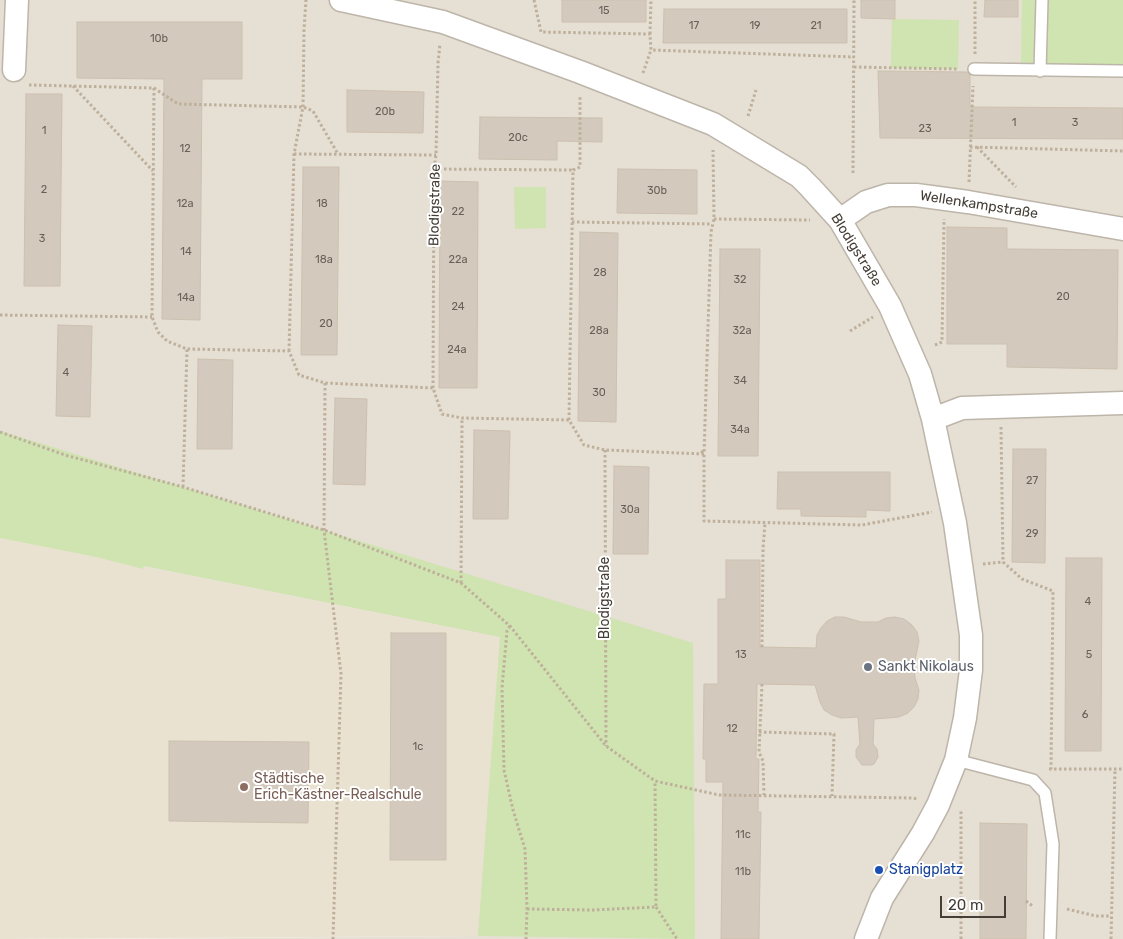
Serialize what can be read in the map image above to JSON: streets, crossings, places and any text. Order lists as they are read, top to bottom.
{
  "streets": {
    "street": ["Blodigstraße", "Wellenkampstraße"]
  },
  "crossings": [
    ["Blodigstraße", "Wellenkampstraße"]
  ],
  "places": ["Sankt Nikolaus", "Städtische Erich-Kästner-Realschule", "Stanigplatz"],
  "house_numbers": [
    "15",
    "17",
    "19",
    "21",
    "10b",
    "20b",
    "1",
    "3",
    "23",
    "1",
    "20c",
    "12",
    "2",
    "30b",
    "12a",
    "18",
    "22",
    "3",
    "14",
    "18a",
    "22a",
    "28",
    "32",
    "20",
    "14a",
    "24",
    "20",
    "28a",
    "32a",
    "24a",
    "4",
    "34",
    "30",
    "34a",
    "27",
    "30a",
    "29",
    "4",
    "13",
    "5",
    "6",
    "12",
    "1c",
    "11c",
    "11b"
  ],
  "scale_bar": "20 m"
}
